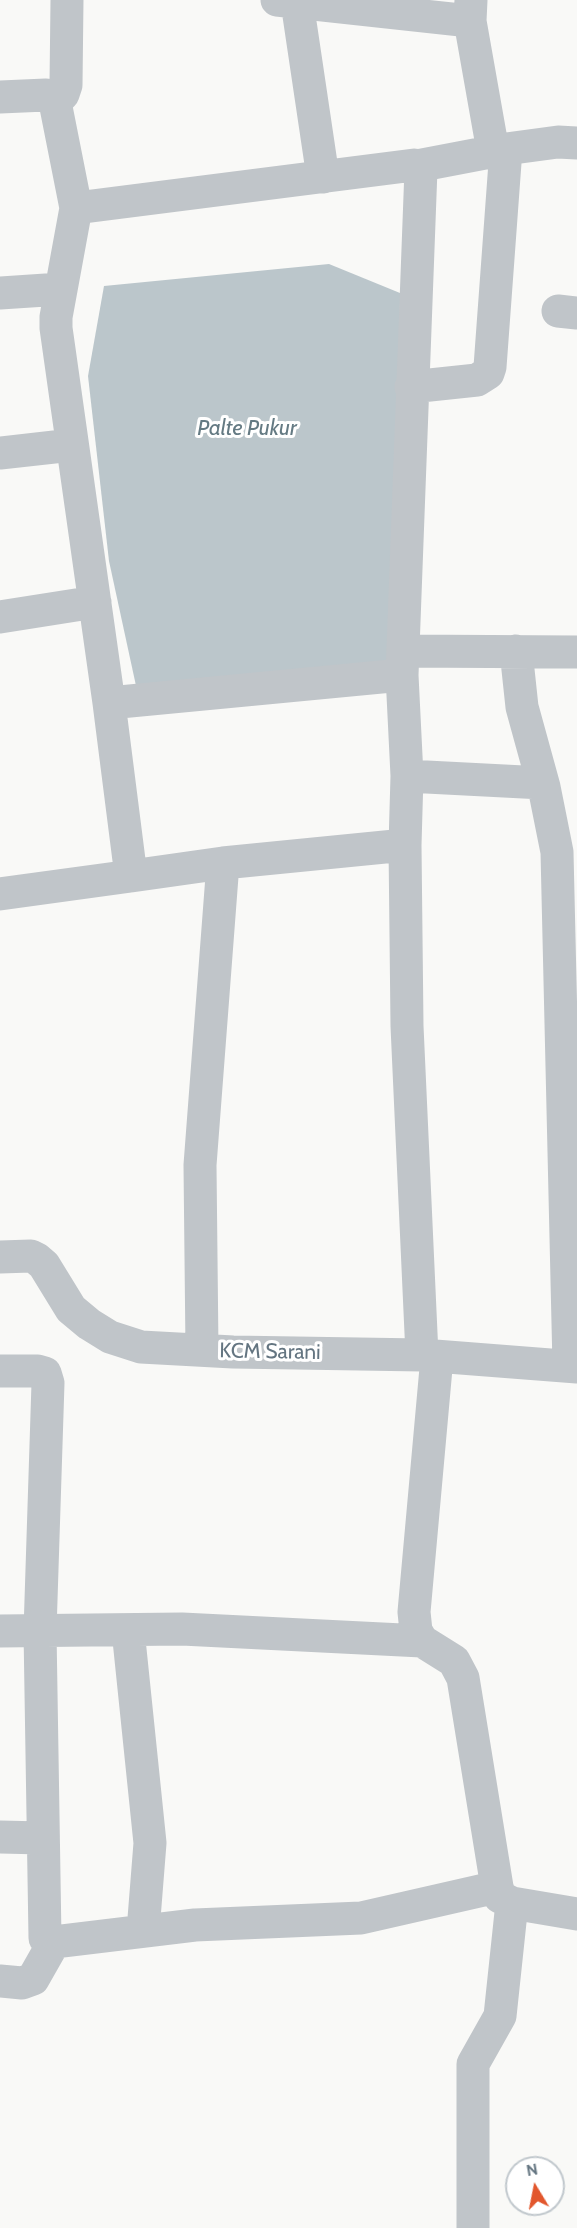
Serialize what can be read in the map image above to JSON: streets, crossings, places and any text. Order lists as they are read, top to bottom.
{
  "streets": {
    "street": ["KCM Sarani"]
  },
  "water": ["Palte Pukur"],
  "north": "top"
}
